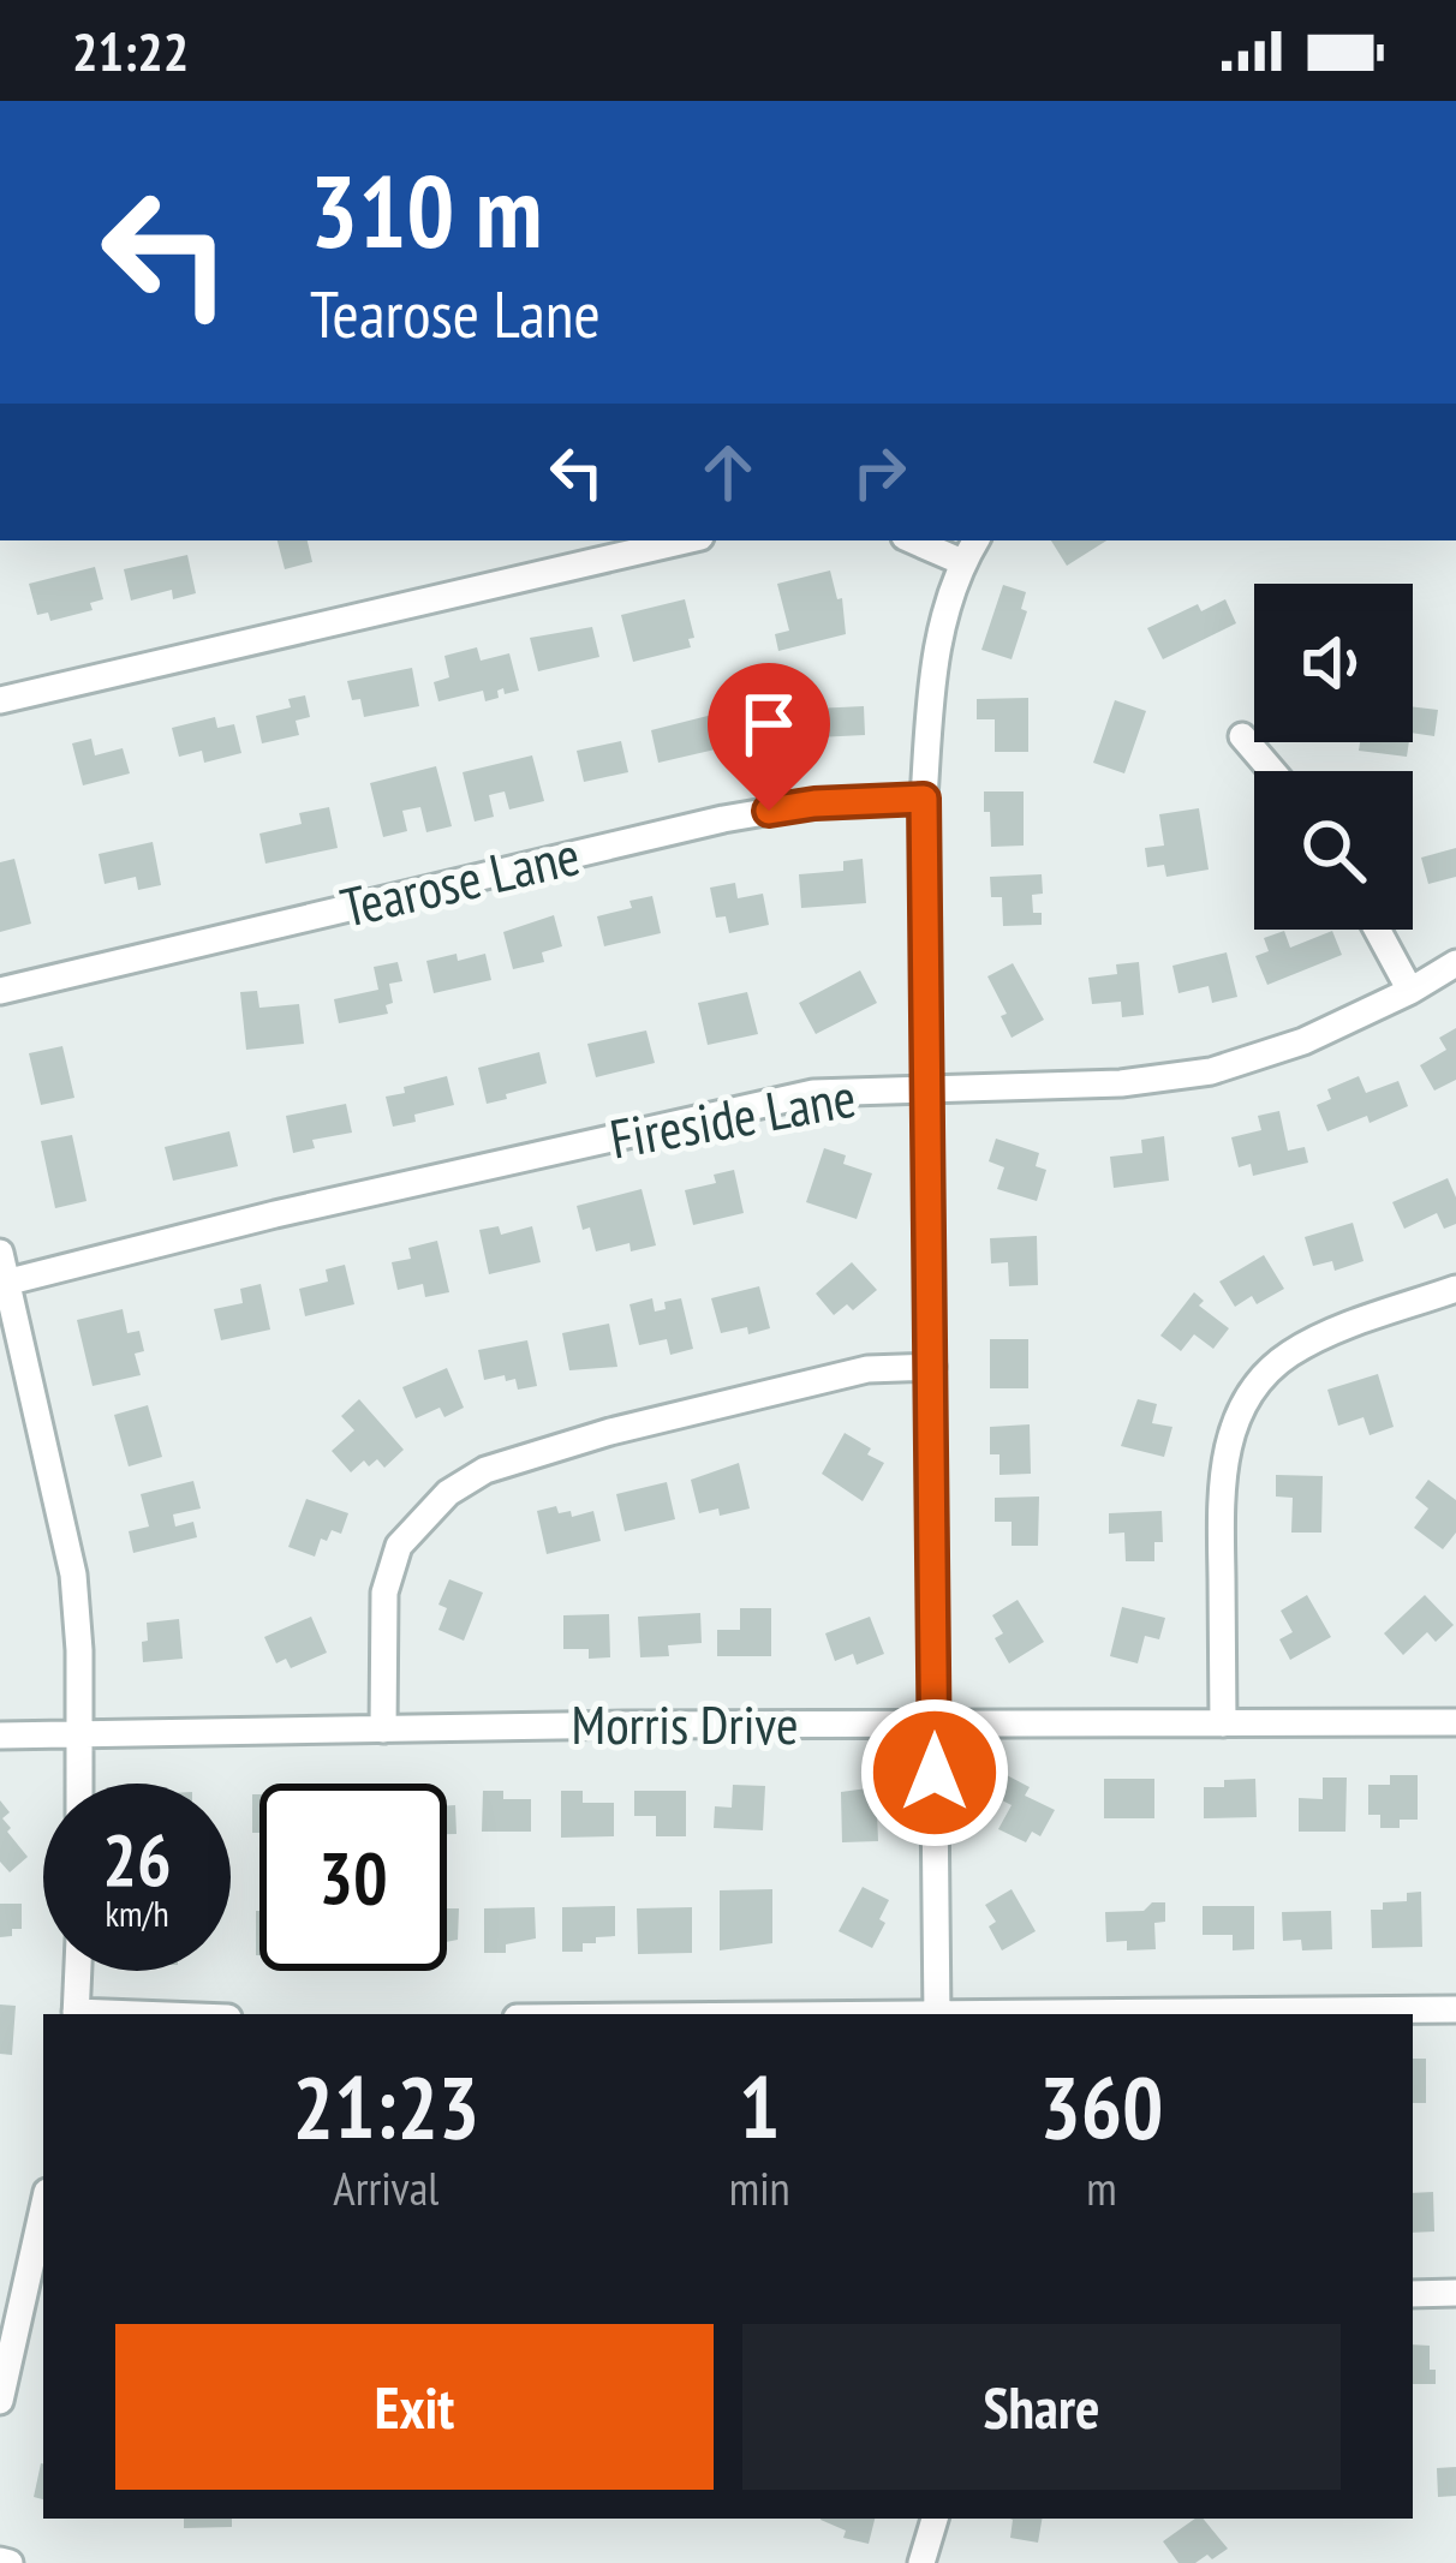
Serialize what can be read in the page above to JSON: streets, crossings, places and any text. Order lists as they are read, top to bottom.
{
  "streets": {
    "street": ["Tearose Lane", "Fireside Lane", "Morris Drive"]
  },
  "page": {
    "status": "21:22",
    "turn": ["310 m", "Tearose Lane"],
    "speed": "26 km/h",
    "limit": "30",
    "eta": [
      "21:23",
      "Arrival",
      "1",
      "min",
      "360",
      "m"
    ],
    "buttons": ["Exit", "Share"]
  }
}
